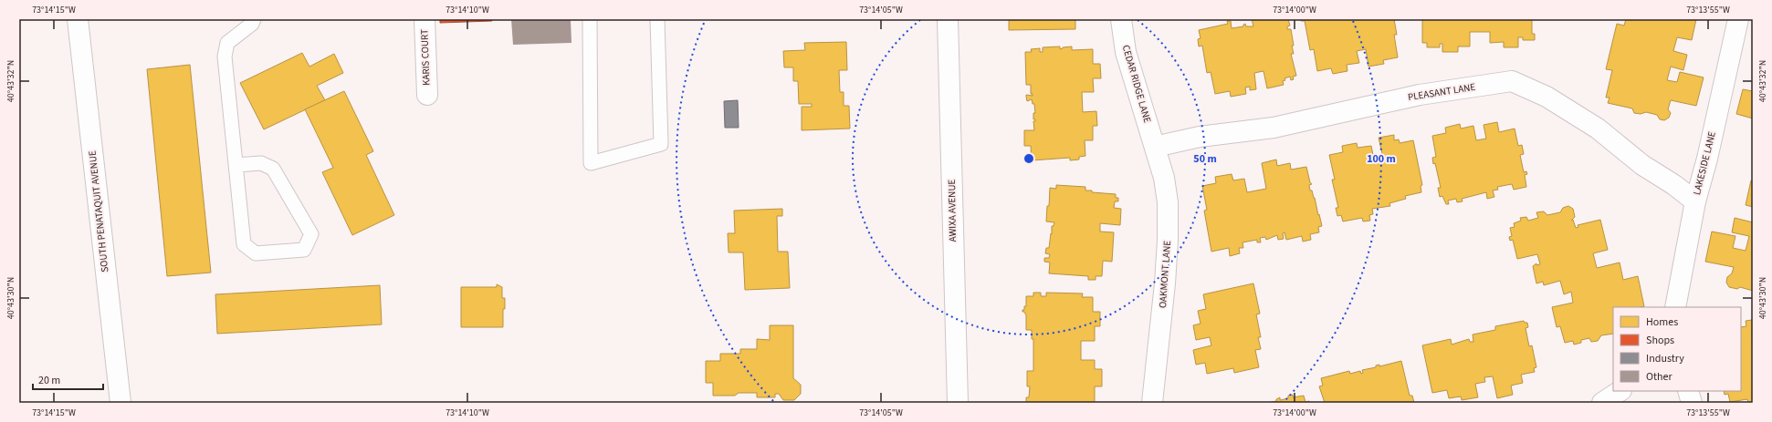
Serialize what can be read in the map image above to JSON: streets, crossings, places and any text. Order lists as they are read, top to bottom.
{
  "streets": {
    "street": [
      "KARIS COURT",
      "CEDAR RIDGE LANE",
      "PLEASANT LANE",
      "LAKESIDE LANE",
      "AWIXA AVENUE",
      "SOUTH PENATAQUIT AVENUE",
      "OAKMONT LANE"
    ]
  },
  "crossings": [
    ["CEDAR RIDGE LANE", "PLEASANT LANE"],
    ["CEDAR RIDGE LANE", "OAKMONT LANE"],
    ["PLEASANT LANE", "LAKESIDE LANE"],
    ["PLEASANT LANE", "OAKMONT LANE"]
  ],
  "legend": [
    "Homes",
    "Shops",
    "Industry",
    "Other"
  ],
  "scale_bar": "20 m",
  "coordinates": [
    "73°14'15\"W",
    "73°14'10\"W",
    "73°14'05\"W",
    "73°14'00\"W",
    "73°13'55\"W",
    "40°43'32\"N",
    "40°43'30\"N"
  ],
  "rings": ["50 m", "100 m"]
}
